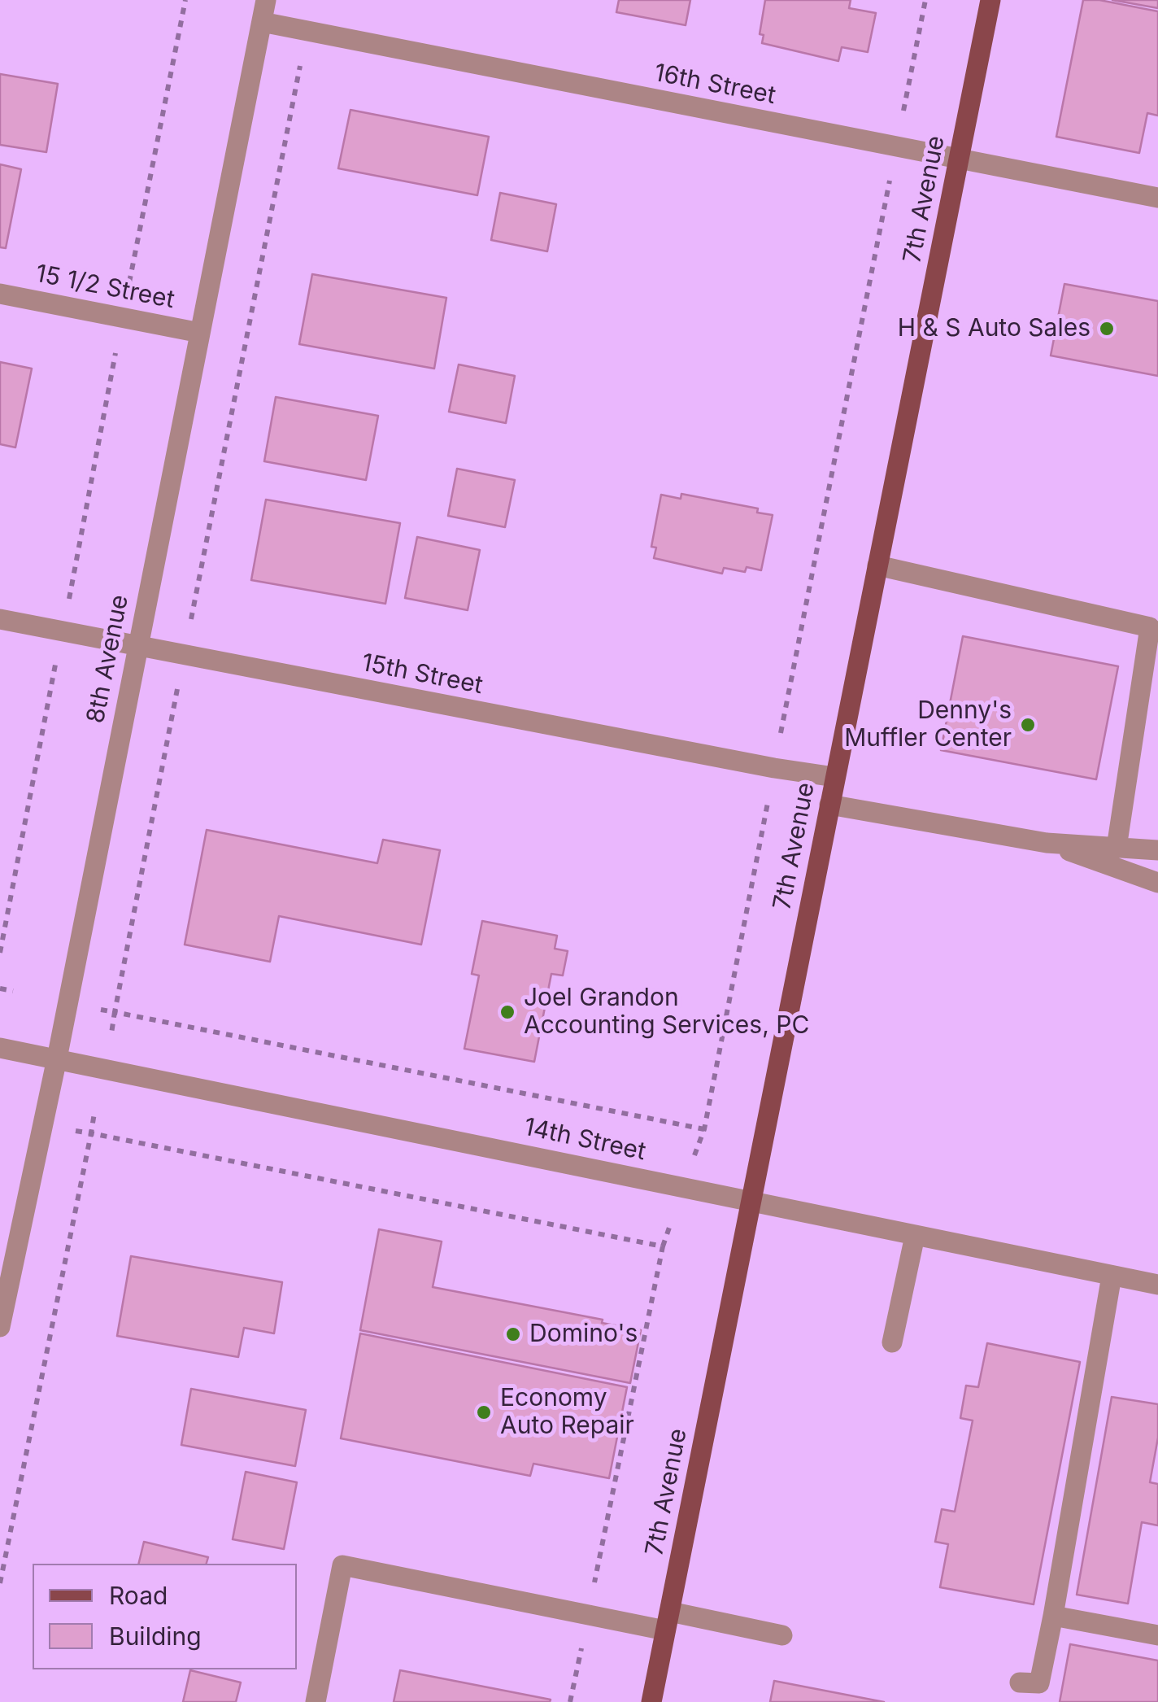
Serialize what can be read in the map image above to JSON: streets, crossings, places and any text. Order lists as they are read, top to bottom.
{
  "streets": {
    "main road": ["7th Avenue"],
    "street": [
      "16th Street",
      "15 1/2 Street",
      "8th Avenue",
      "15th Street",
      "14th Street"
    ]
  },
  "crossings": [
    ["16th Street", "7th Avenue"],
    ["16th Street", "8th Avenue"],
    ["7th Avenue", "15th Street"],
    ["7th Avenue", "14th Street"],
    ["15 1/2 Street", "8th Avenue"],
    ["8th Avenue", "15th Street"],
    ["8th Avenue", "14th Street"]
  ],
  "places": [
    "H & S Auto Sales",
    "Denny's Muffler Center",
    "Joel Grandon Accounting Services, PC",
    "Domino's",
    "Economy Auto Repair"
  ],
  "legend": ["Road", "Building"]
}
